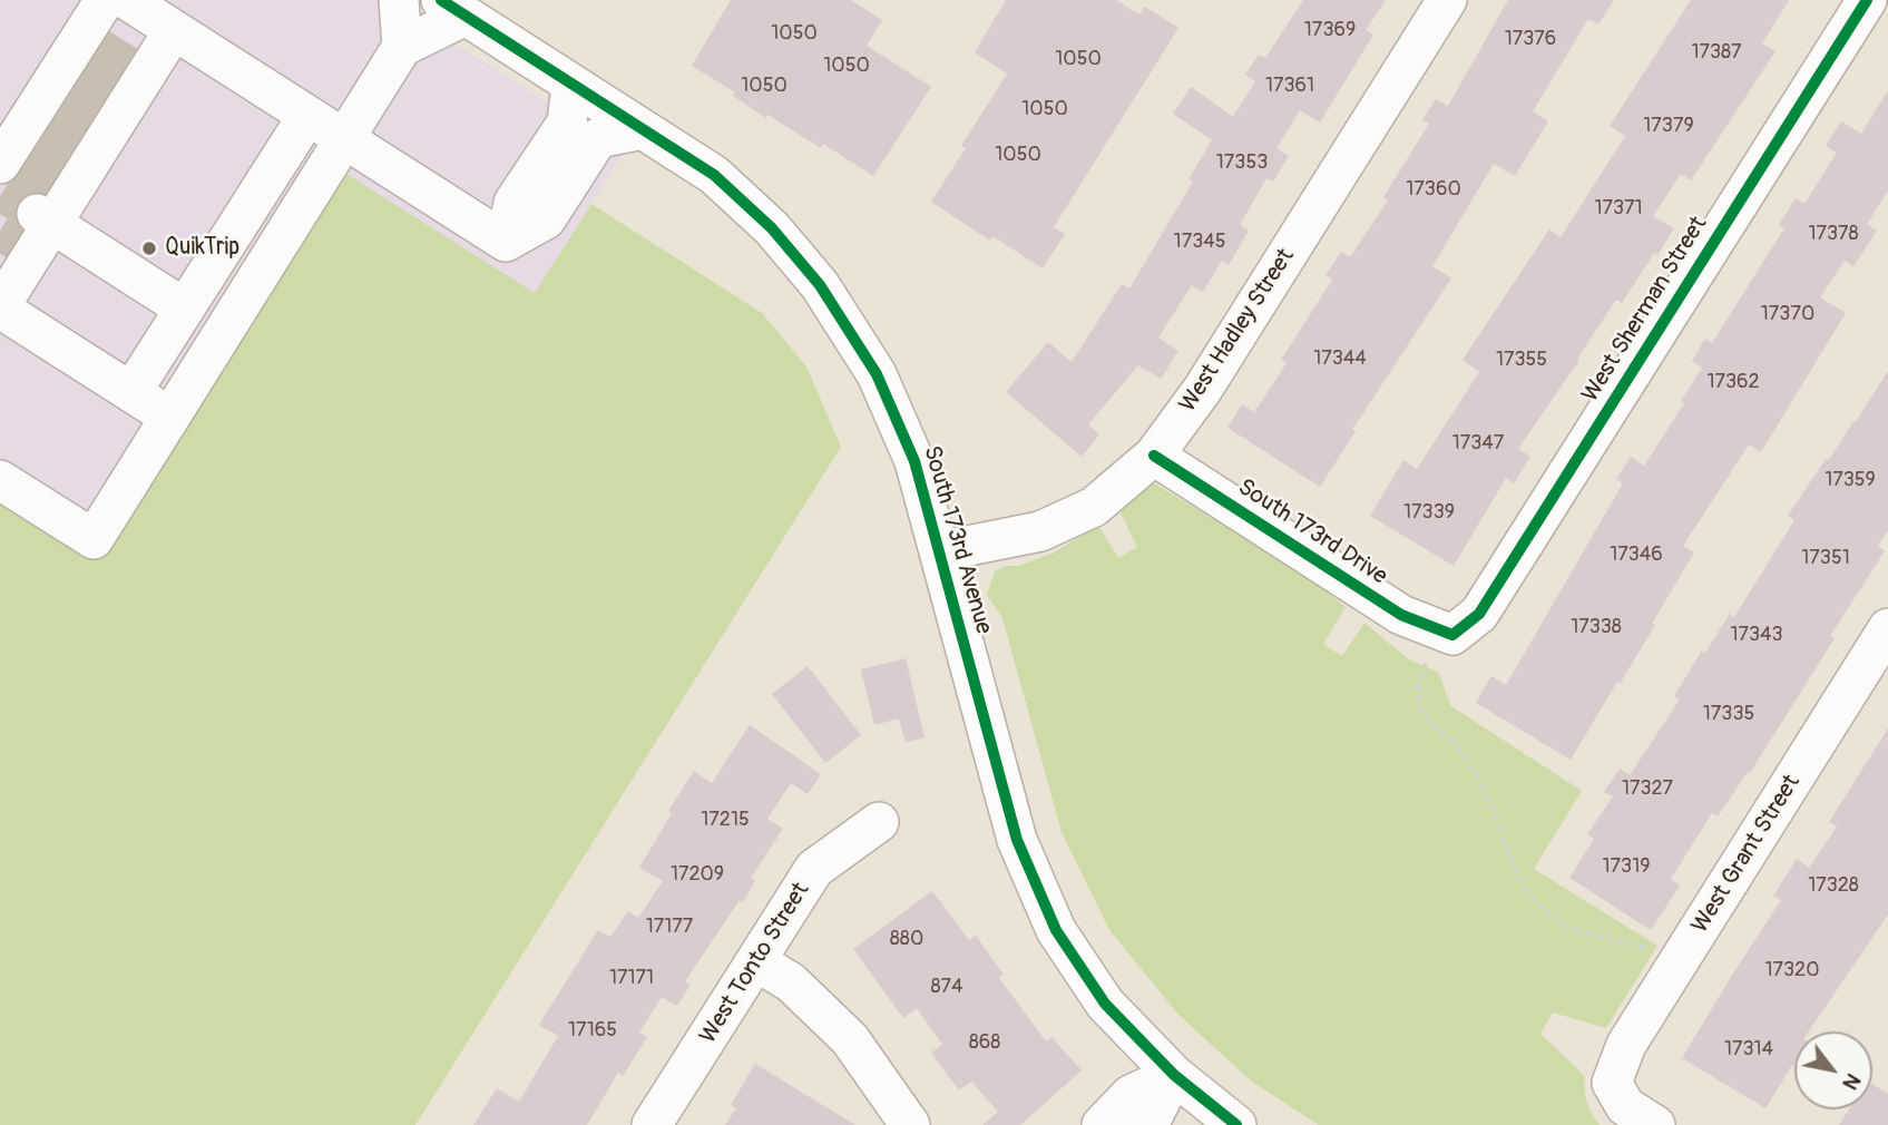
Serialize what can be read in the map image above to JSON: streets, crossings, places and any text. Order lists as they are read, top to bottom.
{
  "streets": {
    "street": [
      "West Sherman Street",
      "West Hadley Street",
      "South 173rd Drive",
      "South 173rd Avenue",
      "West Grant Street",
      "West Tonto Street"
    ]
  },
  "crossings": [
    ["West Sherman Street", "South 173rd Drive"],
    ["West Hadley Street", "South 173rd Drive"],
    ["West Hadley Street", "South 173rd Avenue"]
  ],
  "places": ["QuikTrip"],
  "house_numbers": [
    "17369",
    "1050",
    "17376",
    "17387",
    "1050",
    "1050",
    "1050",
    "17361",
    "1050",
    "17379",
    "1050",
    "17353",
    "17360",
    "17371",
    "17378",
    "17345",
    "17370",
    "17344",
    "17355",
    "17362",
    "17347",
    "17359",
    "17339",
    "17346",
    "17351",
    "17338",
    "17343",
    "17335",
    "17327",
    "17215",
    "17319",
    "17209",
    "17328",
    "17177",
    "880",
    "17320",
    "17171",
    "874",
    "17165",
    "868",
    "17314"
  ],
  "north": "bottom right"
}
